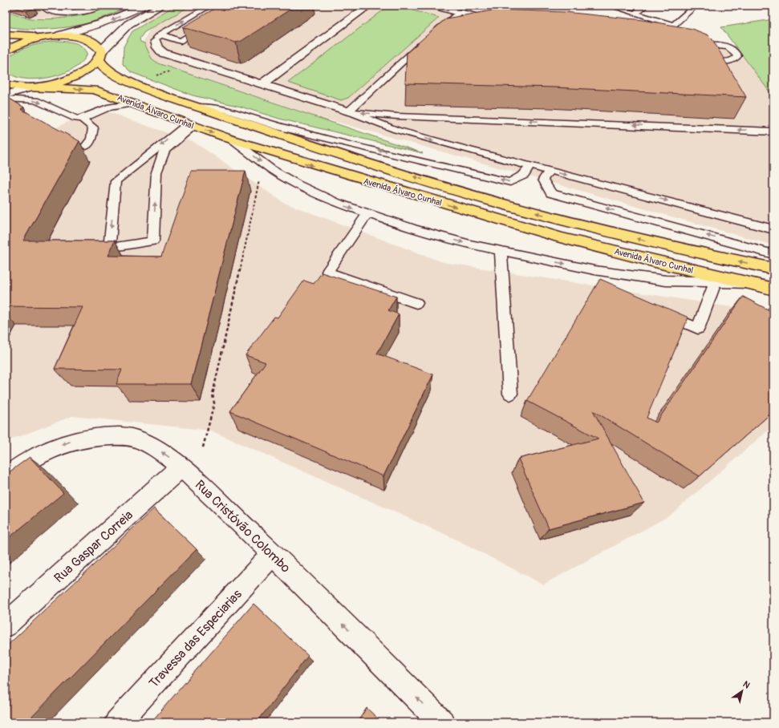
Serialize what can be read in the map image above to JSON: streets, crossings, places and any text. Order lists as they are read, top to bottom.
{
  "streets": {
    "main road": ["Avenida Álvaro Cunhal"],
    "street": ["Rua Cristóvão Colombo", "Rua Gaspar Correia", "Travessa das Especiarias"]
  },
  "crossings": [
    ["Rua Cristóvão Colombo", "Rua Gaspar Correia"],
    ["Rua Cristóvão Colombo", "Travessa das Especiarias"]
  ],
  "one_way": ["Rua Cristóvão Colombo"],
  "north": "top right"
}
